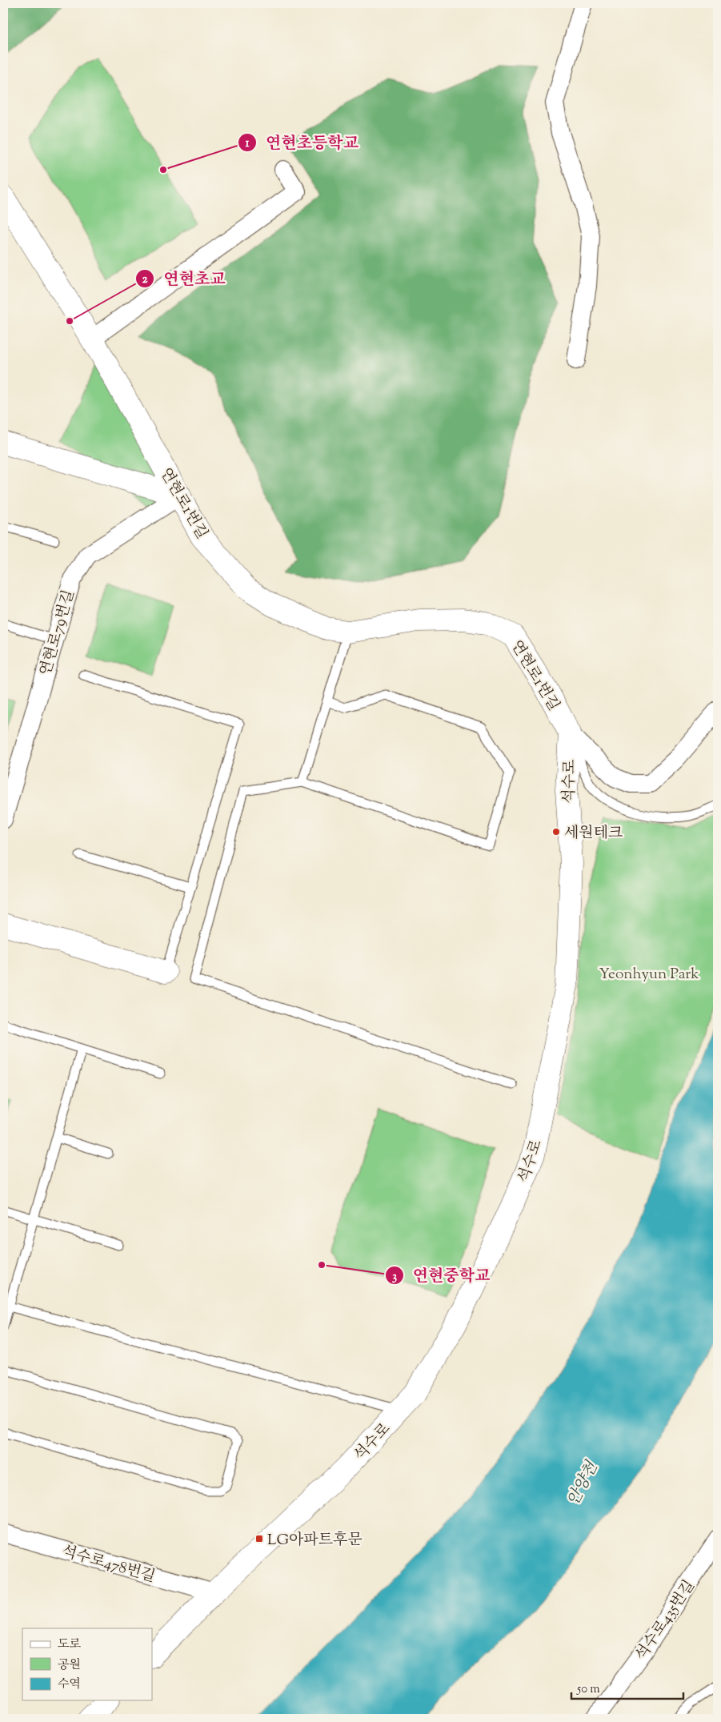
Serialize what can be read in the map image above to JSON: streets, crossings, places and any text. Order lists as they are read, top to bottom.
{
  "streets": {
    "street": [
      "연현로1번길",
      "연현로79번길",
      "석수로",
      "석수로478번길",
      "석수로435번길"
    ]
  },
  "crossings": [
    ["연현로1번길", "연현로79번길"],
    ["연현로1번길", "석수로"],
    ["석수로", "석수로478번길"]
  ],
  "water": ["안양천"],
  "parks": ["Yeonhyun Park"],
  "places": {
    "other": [
      "연현초등학교",
      "연현초교",
      "세원테크",
      "연현중학교"
    ],
    "transit": ["LG아파트후문"]
  },
  "legend": ["도로", "공원", "수역"],
  "scale_bar": "50 m"
}
